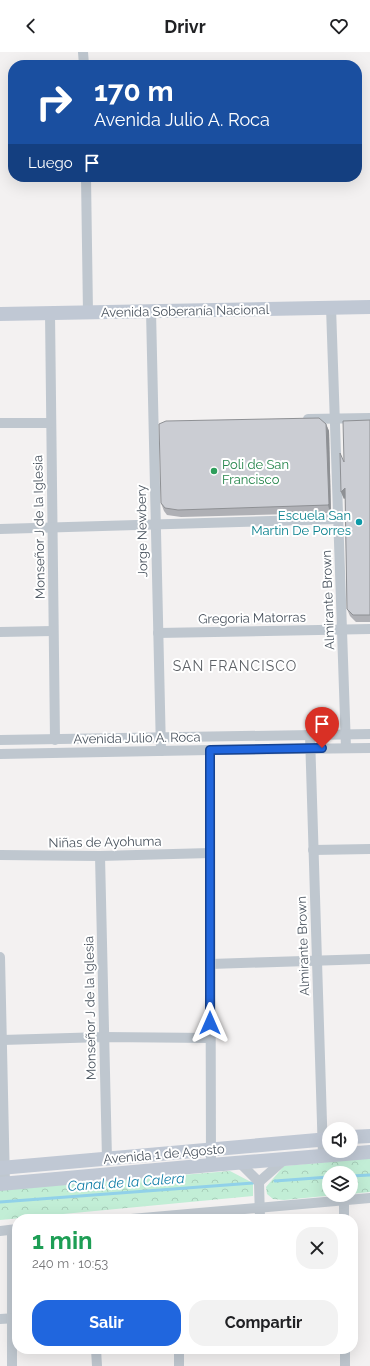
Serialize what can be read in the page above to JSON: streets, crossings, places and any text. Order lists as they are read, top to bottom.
{
  "streets": {
    "street": [
      "Avenida Soberanía Nacional",
      "Monseñor J de la Iglesia",
      "Jorge Newbery",
      "Almirante Brown",
      "Gregoria Matorras",
      "Avenida Julio A. Roca",
      "Niñas de Ayohuma",
      "Avenida 1 de Agosto"
    ]
  },
  "crossings": [
    ["Avenida Soberanía Nacional", "Monseñor J de la Iglesia"],
    ["Avenida Soberanía Nacional", "Jorge Newbery"],
    ["Avenida Soberanía Nacional", "Almirante Brown"],
    ["Monseñor J de la Iglesia", "Avenida Julio A. Roca"],
    ["Monseñor J de la Iglesia", "Niñas de Ayohuma"],
    ["Monseñor J de la Iglesia", "Avenida 1 de Agosto"],
    ["Jorge Newbery", "Gregoria Matorras"],
    ["Jorge Newbery", "Avenida Julio A. Roca"],
    ["Almirante Brown", "Gregoria Matorras"],
    ["Almirante Brown", "Avenida Julio A. Roca"]
  ],
  "districts": ["SAN FRANCISCO"],
  "water": ["Canal de la Calera"],
  "places": ["Poli de San Francisco", "Escuela San Martin De Porres"],
  "page": {
    "header": "Drivr",
    "turn": ["170 m", "Avenida Julio A. Roca"],
    "then": "Luego",
    "heading": ["1 min", "240 m · 10:53"],
    "buttons": ["Salir", "Compartir"]
  }
}
